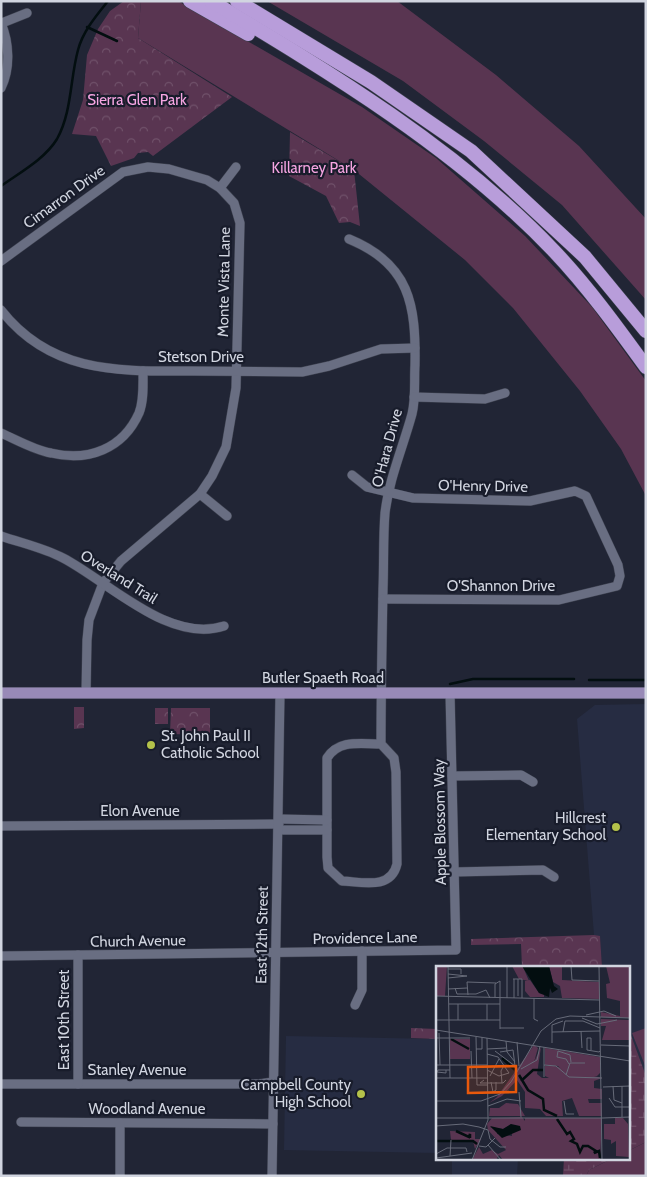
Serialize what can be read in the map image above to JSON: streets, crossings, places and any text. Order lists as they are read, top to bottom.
{
  "streets": {
    "main road": ["Butler Spaeth Road"],
    "street": [
      "Cimarron Drive",
      "Monte Vista Lane",
      "Stetson Drive",
      "O'Hara Drive",
      "O'Henry Drive",
      "Overland Trail",
      "O'Shannon Drive",
      "Elon Avenue",
      "Apple Blossom Way",
      "East 12th Street",
      "Providence Lane",
      "Church Avenue",
      "East 10th Street",
      "Stanley Avenue",
      "Woodland Avenue"
    ]
  },
  "crossings": [
    ["Cimarron Drive", "Monte Vista Lane"],
    ["Monte Vista Lane", "Stetson Drive"],
    ["Monte Vista Lane", "Overland Trail"],
    ["Monte Vista Lane", "Butler Spaeth Road"],
    ["Stetson Drive", "O'Hara Drive"],
    ["O'Hara Drive", "O'Henry Drive"],
    ["O'Hara Drive", "O'Shannon Drive"],
    ["O'Hara Drive", "Butler Spaeth Road"],
    ["O'Henry Drive", "O'Shannon Drive"],
    ["Butler Spaeth Road", "Apple Blossom Way"],
    ["Butler Spaeth Road", "East 12th Street"],
    ["Elon Avenue", "East 12th Street"],
    ["Apple Blossom Way", "Providence Lane"],
    ["East 12th Street", "Providence Lane"],
    ["East 12th Street", "Church Avenue"],
    ["East 12th Street", "Stanley Avenue"],
    ["East 12th Street", "Woodland Avenue"],
    ["Providence Lane", "Church Avenue"],
    ["Church Avenue", "East 10th Street"],
    ["East 10th Street", "Stanley Avenue"]
  ],
  "parks": ["Sierra Glen Park", "Killarney Park"],
  "places": ["St. John Paul II Catholic School", "Hillcrest Elementary School", "Campbell County High School"]
}
